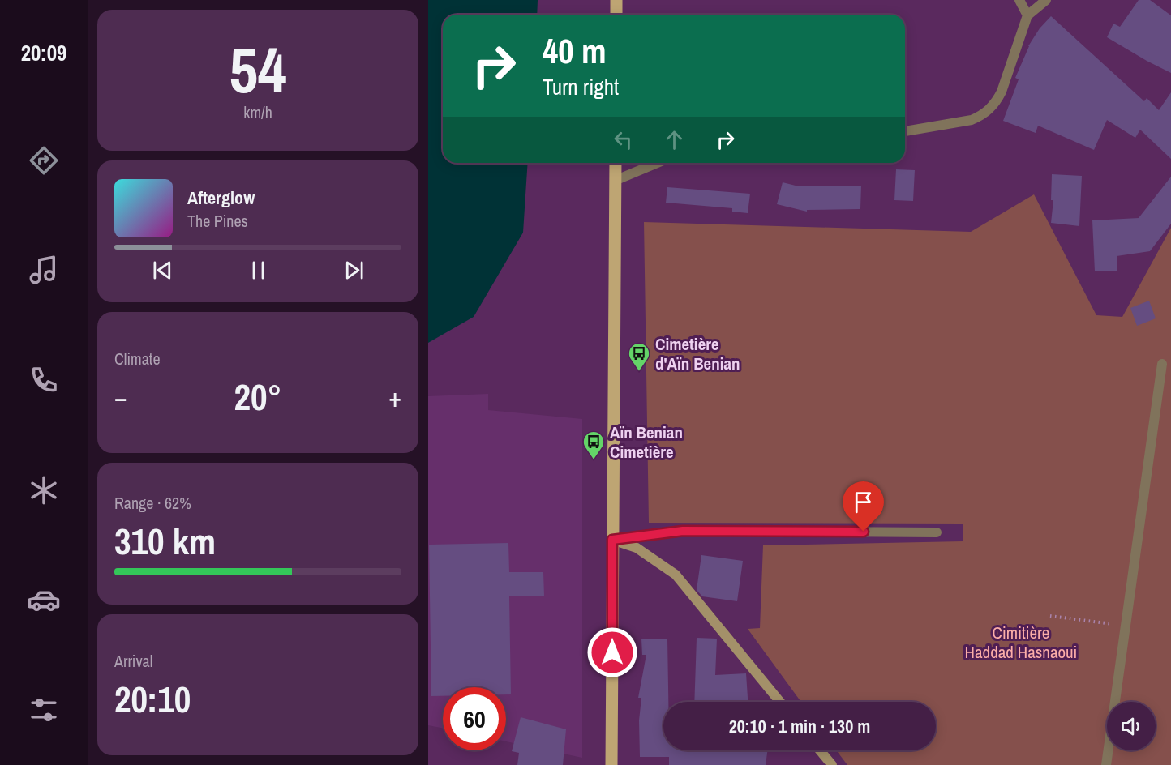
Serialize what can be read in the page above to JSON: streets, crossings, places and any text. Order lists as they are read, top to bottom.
{
  "parks": ["Cimitière Haddad Hasnaoui"],
  "places": {
    "bus stop": ["Cimetière d'Aïn Benian", "Aïn Benian Cimetière"]
  },
  "page": {
    "tabs": "20:09",
    "tile": [
      ["54", "km/h"],
      "Climate",
      ["Range · 62%", "310 km"],
      ["Arrival", "20:10"]
    ],
    "turn": ["40 m", "Turn right"],
    "song": ["Afterglow", "The Pines"],
    "heat": ["−", "20°", "+"],
    "limit": "60",
    "trip": "20:10 · 1 min · 130 m"
  }
}
